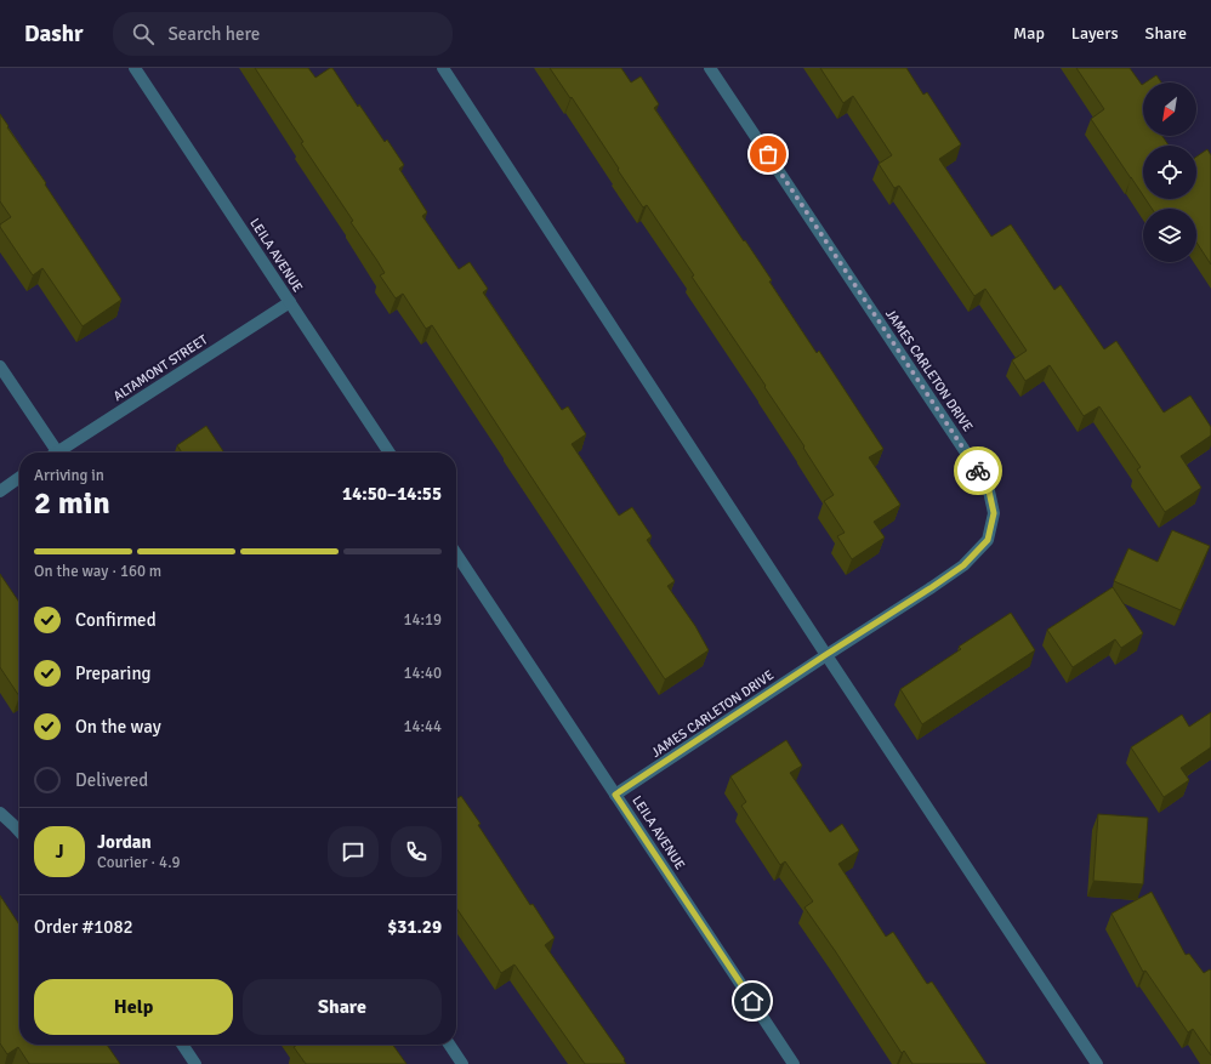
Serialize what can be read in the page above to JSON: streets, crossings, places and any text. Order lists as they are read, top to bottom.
{
  "streets": {
    "street": ["LEILA AVENUE", "ALTAMONT STREET", "JAMES CARLETON DRIVE"]
  },
  "crossings": [
    ["LEILA AVENUE", "ALTAMONT STREET"],
    ["LEILA AVENUE", "JAMES CARLETON DRIVE"]
  ],
  "north": "bottom left",
  "page": {
    "header": "Dashr",
    "search": "Search here",
    "nav": ["Map", "Layers", "Share"],
    "heading": ["2 min", "Arriving in", "14:50–14:55"],
    "panel": [
      "Jordan",
      "Courier · 4.9",
      "Order #1082",
      "$31.29"
    ],
    "bar": "On the way · 160 m",
    "list": [
      ["Confirmed", "14:19"],
      ["Preparing", "14:40"],
      ["On the way", "14:44"],
      "Delivered"
    ],
    "round": "J",
    "buttons": ["Help", "Share"]
  }
}
